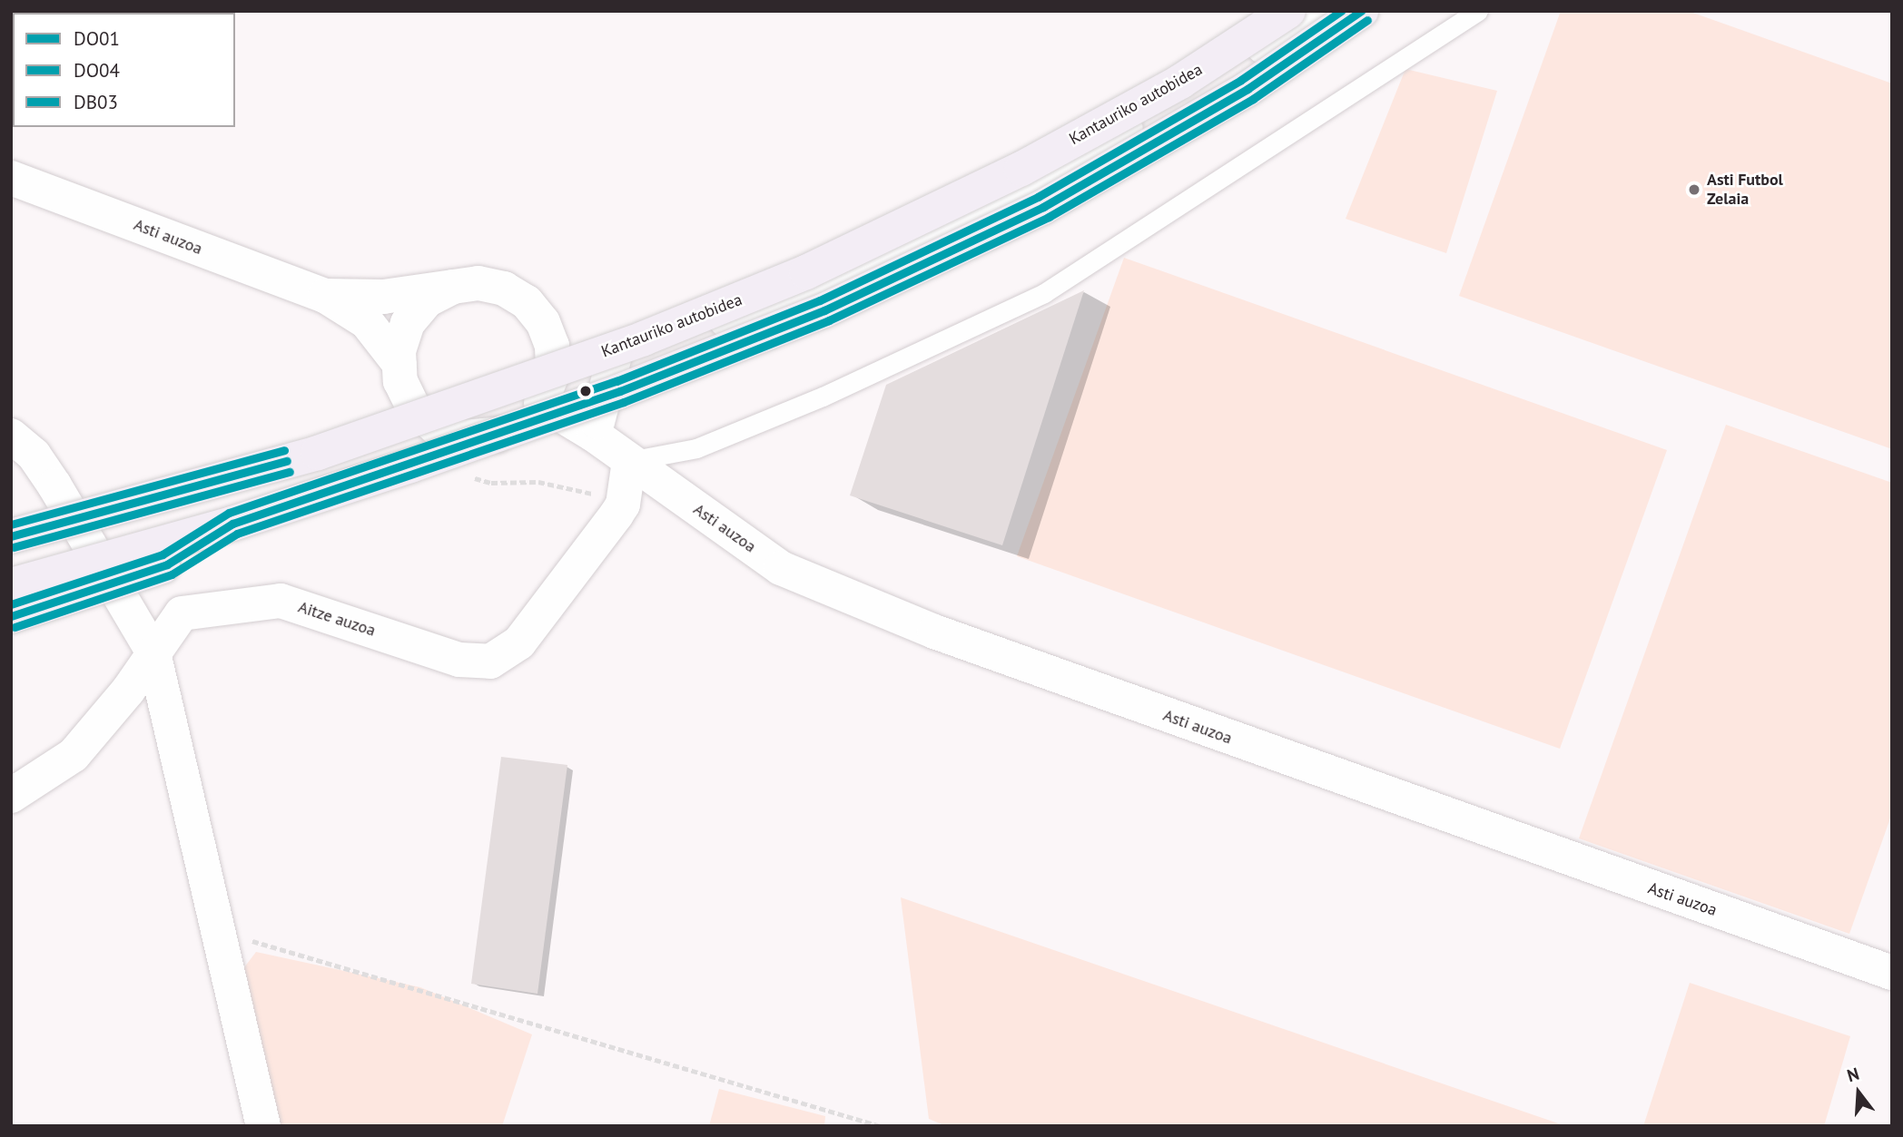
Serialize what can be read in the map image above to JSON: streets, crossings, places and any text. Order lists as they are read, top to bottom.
{
  "streets": {
    "highway": ["Kantauriko autobidea"],
    "street": ["Asti auzoa", "Aitze auzoa"]
  },
  "crossings": [
    ["Asti auzoa", "Aitze auzoa"]
  ],
  "places": ["Asti Futbol Zelaia"],
  "lines": ["transit line DO01", "transit line DB03", "transit line DO04"],
  "legend": ["DO01", "DO04", "DB03"],
  "north": "top"
}
